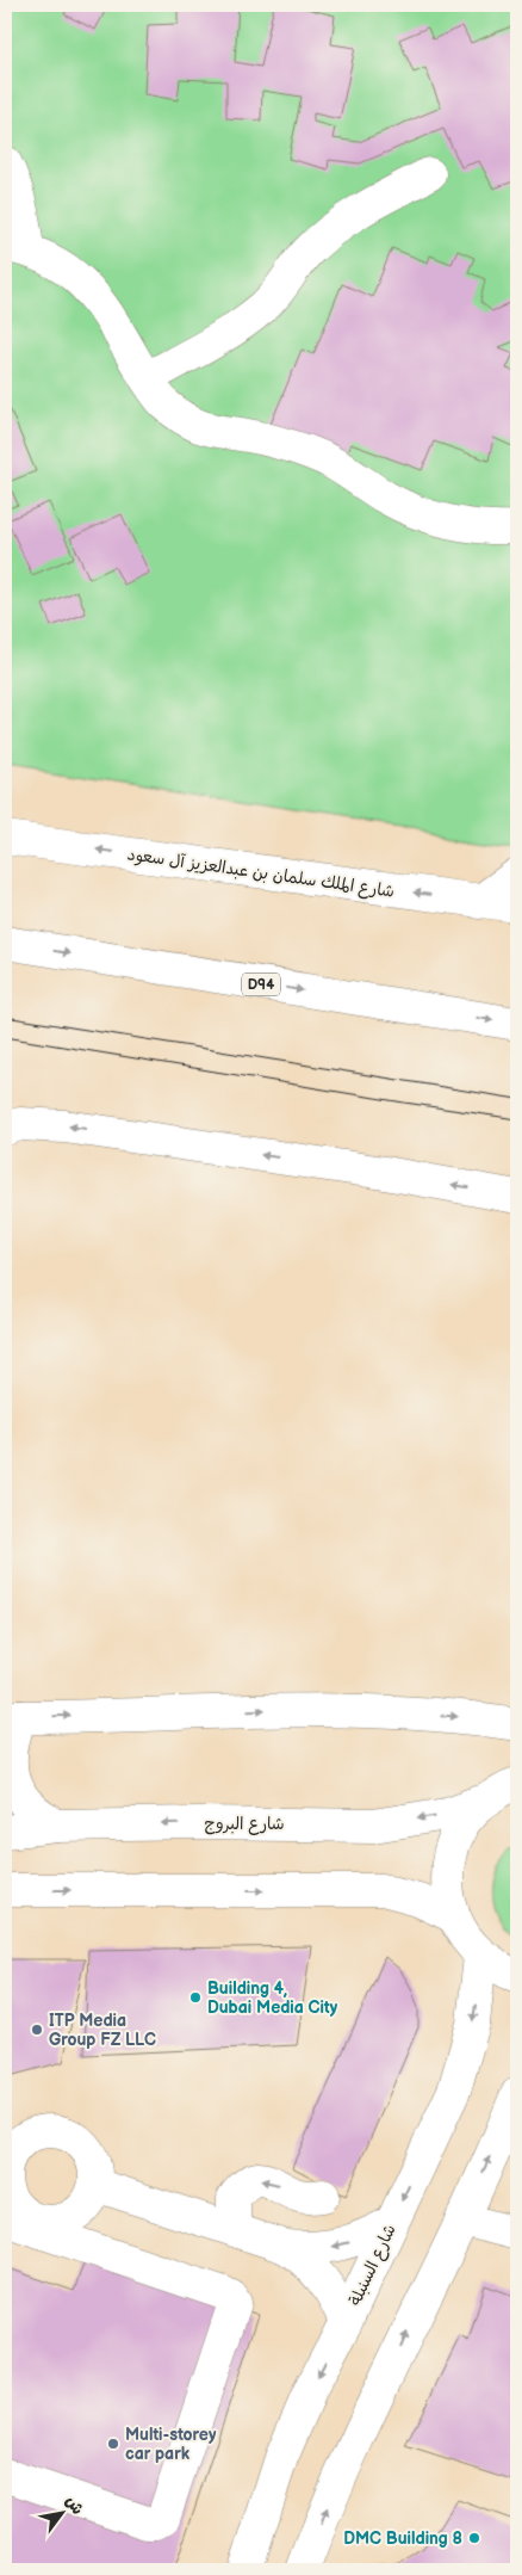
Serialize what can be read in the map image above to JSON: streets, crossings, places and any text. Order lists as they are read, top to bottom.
{
  "streets": {
    "street": [
      "شارع الملك سلمان بن عبدالعزيز آل سعود",
      "D94",
      "شارع البروج",
      "شارع السنبلة"
    ]
  },
  "places": [
    "Building 4, Dubai Media City",
    "ITP Media Group FZ LLC",
    "Multi-storey car park",
    "DMC Building 8"
  ],
  "north": "top right"
}
